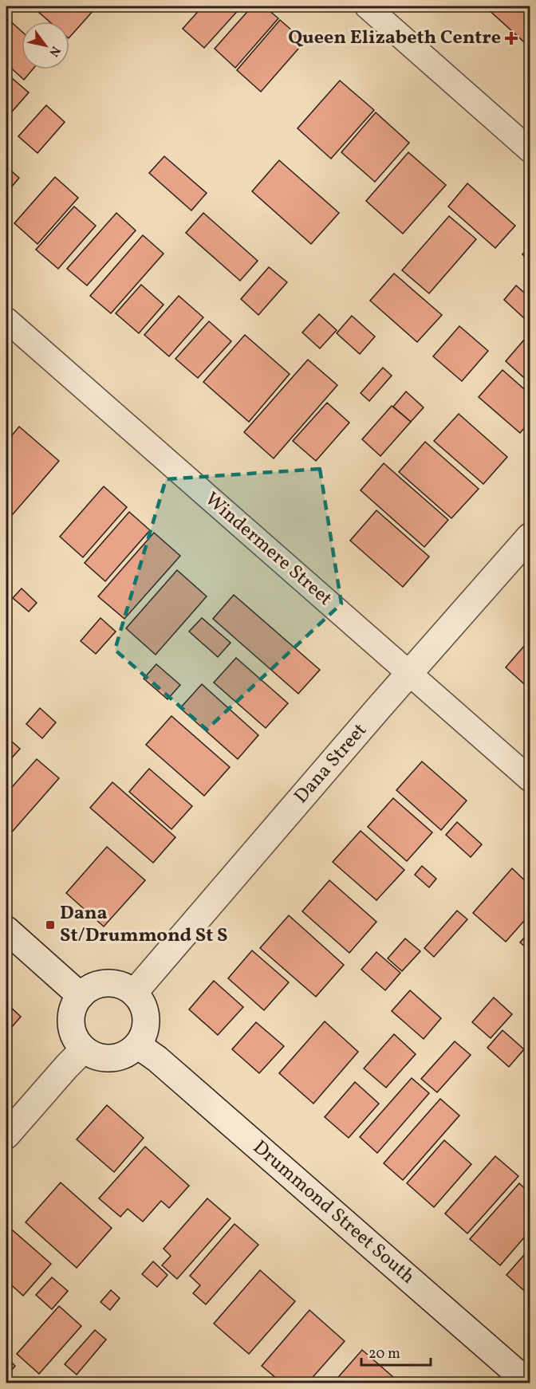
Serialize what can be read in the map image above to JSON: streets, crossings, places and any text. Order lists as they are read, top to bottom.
{
  "streets": {
    "main road": ["Dana Street", "Drummond Street South"],
    "street": ["Windermere Street"]
  },
  "crossings": [
    ["Windermere Street", "Dana Street"],
    ["Dana Street", "Drummond Street South"]
  ],
  "places": {
    "health": ["Queen Elizabeth Centre"],
    "transit": ["Dana St/Drummond St S"]
  },
  "scale_bar": "20 m",
  "north": "bottom right"
}
